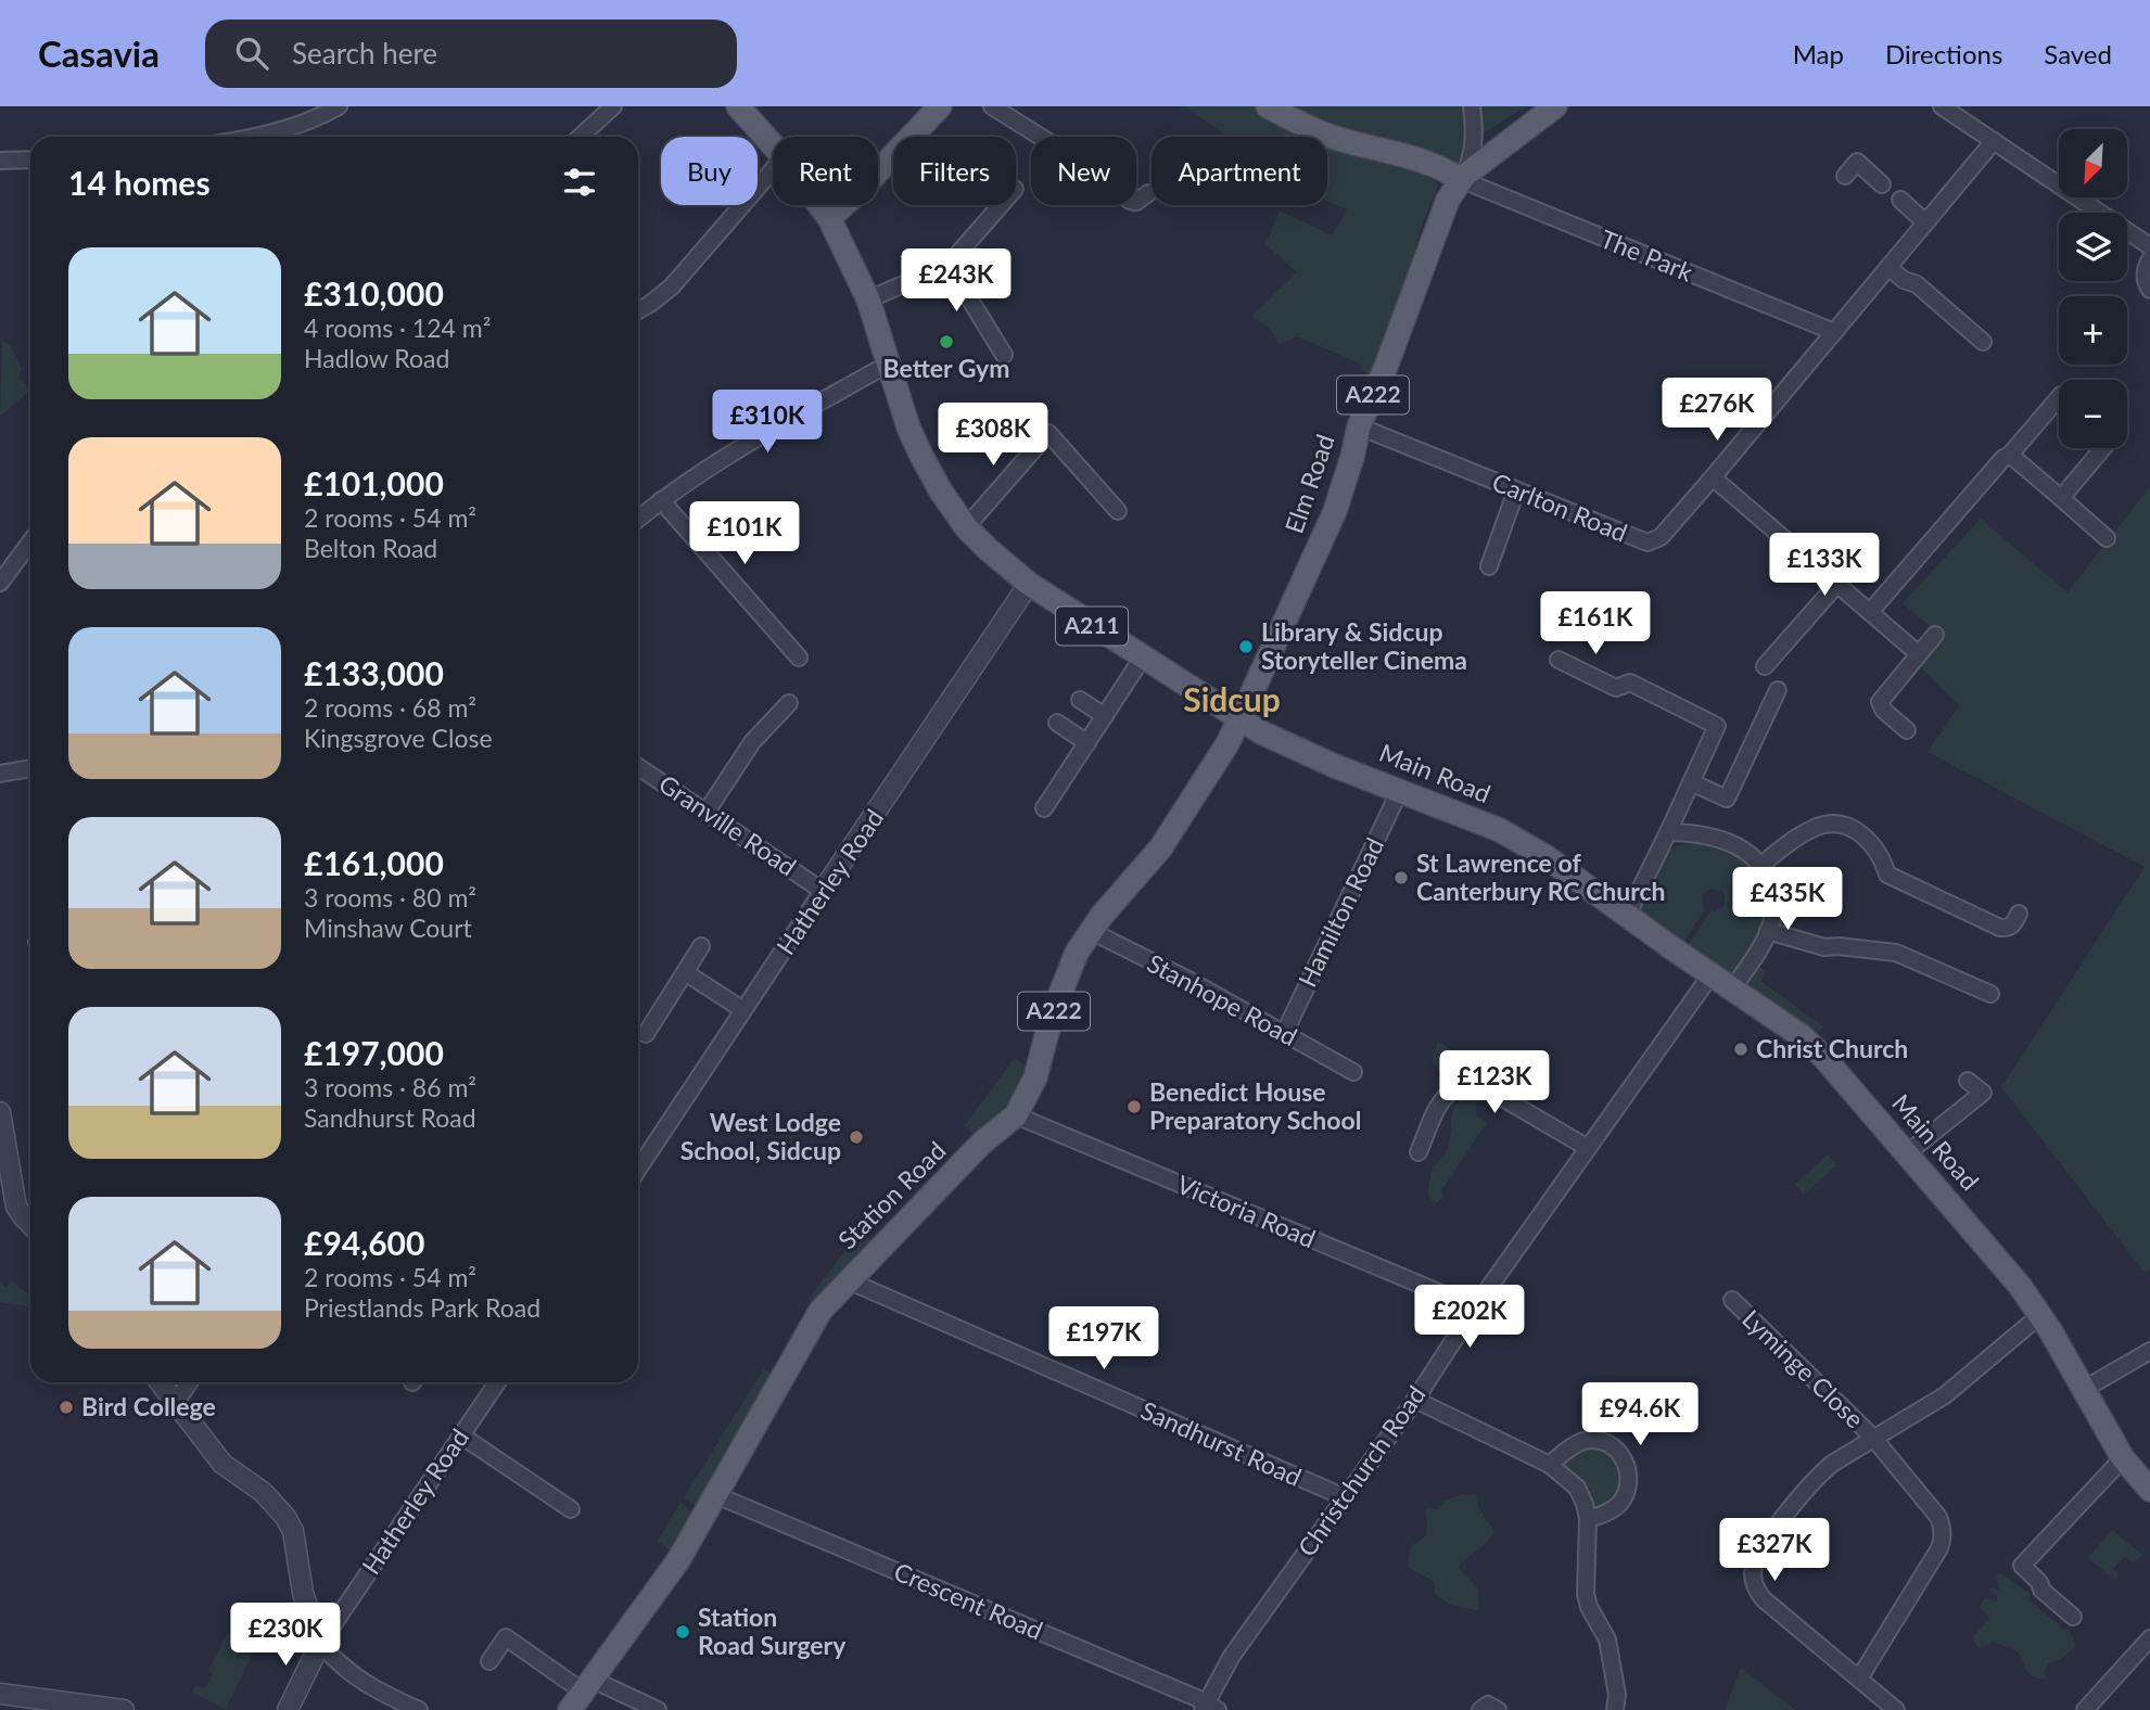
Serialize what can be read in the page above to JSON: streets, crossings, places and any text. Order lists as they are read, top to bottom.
{
  "streets": {
    "main road": [
      "A222",
      "Elm Road",
      "A211",
      "Main Road",
      "Station Road"
    ],
    "street": [
      "The Park",
      "Carlton Road",
      "Granville Road",
      "Hatherley Road",
      "Hamilton Road",
      "Stanhope Road",
      "Victoria Road",
      "Lyminge Close",
      "Sandhurst Road",
      "Christchurch Road",
      "Crescent Road"
    ]
  },
  "crossings": [
    ["The Park", "Elm Road"],
    ["The Park", "Carlton Road"],
    ["Elm Road", "Carlton Road"],
    ["Elm Road", "A211"],
    ["Elm Road", "Main Road"],
    ["Elm Road", "Station Road"],
    ["A211", "Main Road"],
    ["A211", "Hatherley Road"],
    ["A211", "Station Road"],
    ["Main Road", "Hamilton Road"],
    ["Main Road", "Station Road"],
    ["Main Road", "Christchurch Road"],
    ["Granville Road", "Hatherley Road"],
    ["Hamilton Road", "Stanhope Road"],
    ["Stanhope Road", "Station Road"],
    ["Station Road", "Victoria Road"],
    ["Station Road", "Sandhurst Road"],
    ["Station Road", "Crescent Road"],
    ["Victoria Road", "Christchurch Road"],
    ["Sandhurst Road", "Christchurch Road"],
    ["Christchurch Road", "Crescent Road"]
  ],
  "districts": ["Sidcup"],
  "places": [
    "Better Gym",
    "Library & Sidcup Storyteller Cinema",
    "St Lawrence of Canterbury RC Church",
    "Christ Church",
    "Benedict House Preparatory School",
    "West Lodge School, Sidcup",
    "Bird College",
    "Station Road Surgery"
  ],
  "north": "bottom left",
  "page": {
    "header": "Casavia",
    "search": "Search here",
    "nav": ["Map", "Directions", "Saved"],
    "map_buttons": ["+", "−"],
    "chip": [
      "Buy",
      "Rent",
      "Filters",
      "New",
      "Apartment"
    ],
    "heading": "14 homes",
    "list": [
      {
        "name": "£310,000",
        "note": "4 rooms · 124 m² · Hadlow Road"
      },
      {
        "name": "£101,000",
        "note": "2 rooms · 54 m² · Belton Road"
      },
      {
        "name": "£133,000",
        "note": "2 rooms · 68 m² · Kingsgrove Close"
      },
      {
        "name": "£161,000",
        "note": "3 rooms · 80 m² · Minshaw Court"
      },
      {
        "name": "£197,000",
        "note": "3 rooms · 86 m² · Sandhurst Road"
      },
      {
        "name": "£94,600",
        "note": "2 rooms · 54 m² · Priestlands Park Road"
      }
    ],
    "price": [
      "£243K",
      "£276K",
      "£310K",
      "£308K",
      "£101K",
      "£133K",
      "£161K",
      "£435K",
      "£123K",
      "£202K",
      "£197K",
      "£94.6K",
      "£327K",
      "£230K"
    ]
  }
}
